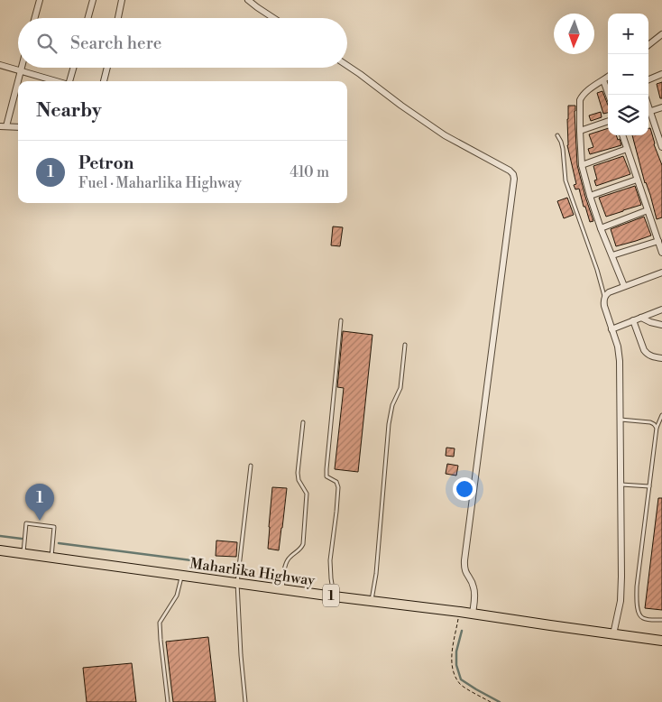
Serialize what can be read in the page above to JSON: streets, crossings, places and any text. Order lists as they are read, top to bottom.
{
  "streets": {
    "main road": ["Maharlika Highway", "1"]
  },
  "north": "bottom",
  "page": {
    "map_buttons": ["+", "−"],
    "search": "Search here",
    "heading": "Nearby",
    "list": [
      {
        "mark": "1",
        "name": "Petron",
        "note": "Fuel · Maharlika Highway",
        "value": "410 m"
      }
    ],
    "pins": "1"
  }
}
